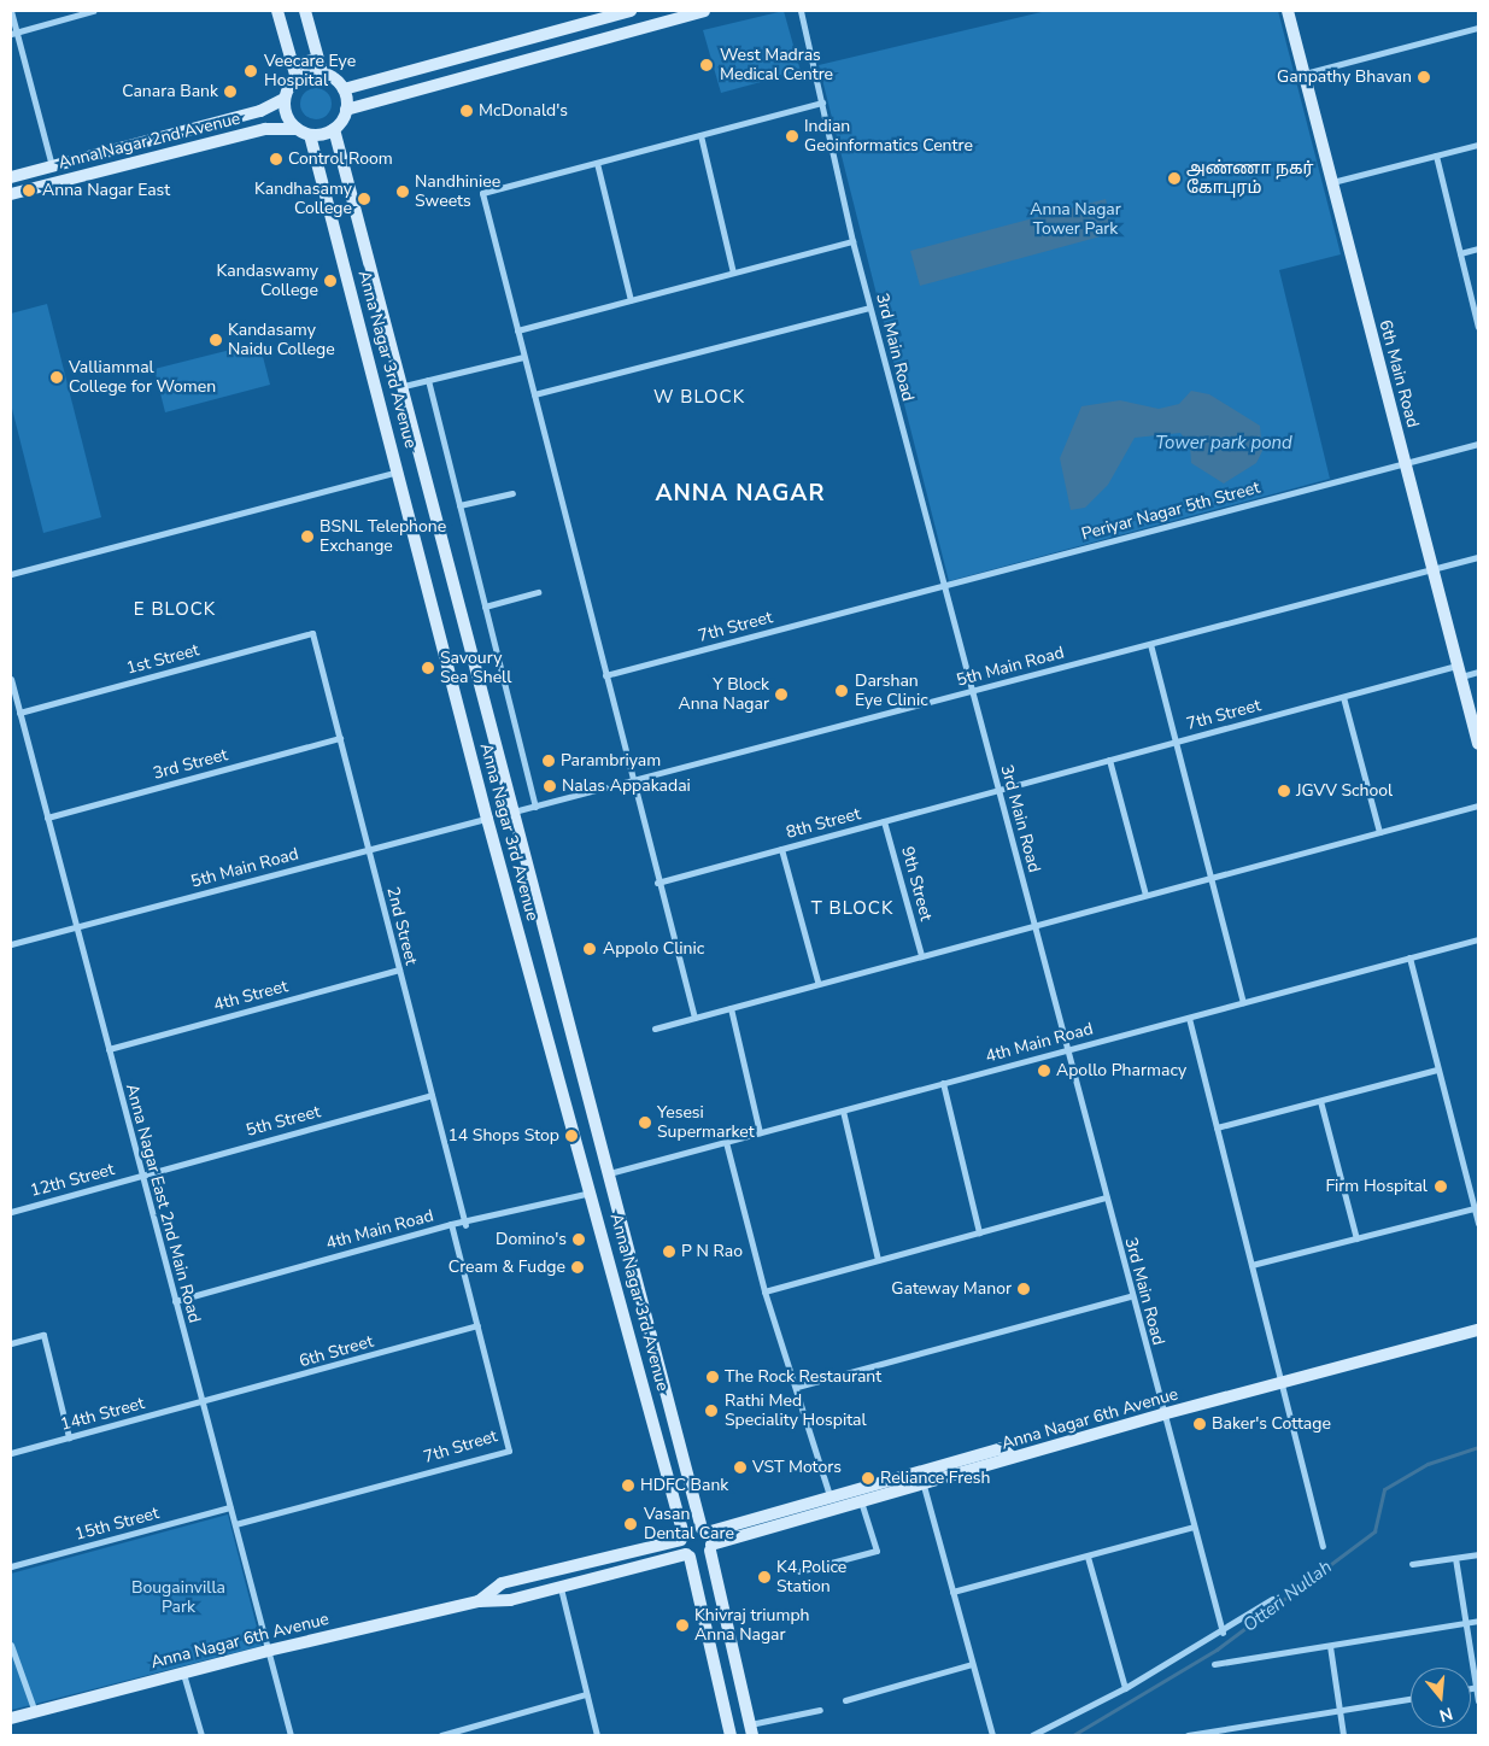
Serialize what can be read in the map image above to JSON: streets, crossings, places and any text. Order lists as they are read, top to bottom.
{
  "streets": {
    "main road": [
      "Anna Nagar 2nd Avenue",
      "Anna Nagar 3rd Avenue",
      "6th Main Road",
      "Anna Nagar 6th Avenue"
    ],
    "street": [
      "3rd Main Road",
      "Periyar Nagar 5th Street",
      "7th Street",
      "1st Street",
      "5th Main Road",
      "3rd Street",
      "8th Street",
      "9th Street",
      "2nd Street",
      "4th Street",
      "4th Main Road",
      "5th Street",
      "12th Street",
      "Anna Nagar East 2nd Main Road",
      "6th Street",
      "14th Street",
      "15th Street"
    ]
  },
  "crossings": [
    ["Anna Nagar 2nd Avenue", "Anna Nagar 3rd Avenue"],
    ["3rd Main Road", "Periyar Nagar 5th Street"],
    ["3rd Main Road", "7th Street"],
    ["3rd Main Road", "5th Main Road"],
    ["3rd Main Road", "8th Street"],
    ["3rd Main Road", "4th Main Road"],
    ["3rd Main Road", "Anna Nagar 6th Avenue"],
    ["Anna Nagar 3rd Avenue", "5th Main Road"],
    ["Anna Nagar 3rd Avenue", "4th Main Road"],
    ["Anna Nagar 3rd Avenue", "Anna Nagar 6th Avenue"],
    ["6th Main Road", "Periyar Nagar 5th Street"],
    ["6th Main Road", "7th Street"],
    ["6th Main Road", "5th Main Road"],
    ["Periyar Nagar 5th Street", "7th Street"],
    ["7th Street", "8th Street"],
    ["7th Street", "4th Main Road"],
    ["7th Street", "Anna Nagar East 2nd Main Road"],
    ["7th Street", "6th Street"],
    ["1st Street", "2nd Street"],
    ["1st Street", "Anna Nagar East 2nd Main Road"],
    ["5th Main Road", "2nd Street"],
    ["5th Main Road", "Anna Nagar East 2nd Main Road"],
    ["3rd Street", "2nd Street"],
    ["3rd Street", "Anna Nagar East 2nd Main Road"],
    ["8th Street", "9th Street"],
    ["2nd Street", "4th Street"],
    ["2nd Street", "4th Main Road"],
    ["2nd Street", "5th Street"],
    ["4th Street", "Anna Nagar East 2nd Main Road"],
    ["4th Main Road", "Anna Nagar East 2nd Main Road"],
    ["5th Street", "12th Street"],
    ["5th Street", "Anna Nagar East 2nd Main Road"],
    ["12th Street", "Anna Nagar East 2nd Main Road"],
    ["Anna Nagar East 2nd Main Road", "6th Street"],
    ["Anna Nagar East 2nd Main Road", "14th Street"],
    ["Anna Nagar East 2nd Main Road", "Anna Nagar 6th Avenue"],
    ["Anna Nagar East 2nd Main Road", "15th Street"],
    ["6th Street", "14th Street"]
  ],
  "districts": [
    "W BLOCK",
    "ANNA NAGAR",
    "E BLOCK",
    "T BLOCK"
  ],
  "water": ["Tower park pond", "Otteri Nullah"],
  "parks": ["Anna Nagar Tower Park", "Bougainvilla Park"],
  "places": [
    "West Madras Medical Centre",
    "Veecare Eye Hospital",
    "Ganpathy Bhavan",
    "Canara Bank",
    "McDonald's",
    "Indian Geoinformatics Centre",
    "Control Room",
    "அண்ணா நகர் கோபுரம்",
    "Anna Nagar East",
    "Nandhiniee Sweets",
    "Kandhasamy College",
    "Kandaswamy College",
    "Kandasamy Naidu College",
    "Valliammal College for Women",
    "BSNL Telephone Exchange",
    "Savoury Sea Shell",
    "Darshan Eye Clinic",
    "Y Block Anna Nagar",
    "Parambriyam",
    "Nalas Appakadai",
    "JGVV School",
    "Appolo Clinic",
    "Apollo Pharmacy",
    "Yesesi Supermarket",
    "14 Shops Stop",
    "Firm Hospital",
    "Domino's",
    "P N Rao",
    "Cream & Fudge",
    "Gateway Manor",
    "The Rock Restaurant",
    "Rathi Med Speciality Hospital",
    "Baker's Cottage",
    "VST Motors",
    "Reliance Fresh",
    "HDFC Bank",
    "Vasan Dental Care",
    "K4 Police Station",
    "Khivraj triumph Anna Nagar"
  ],
  "north": "bottom"
}
